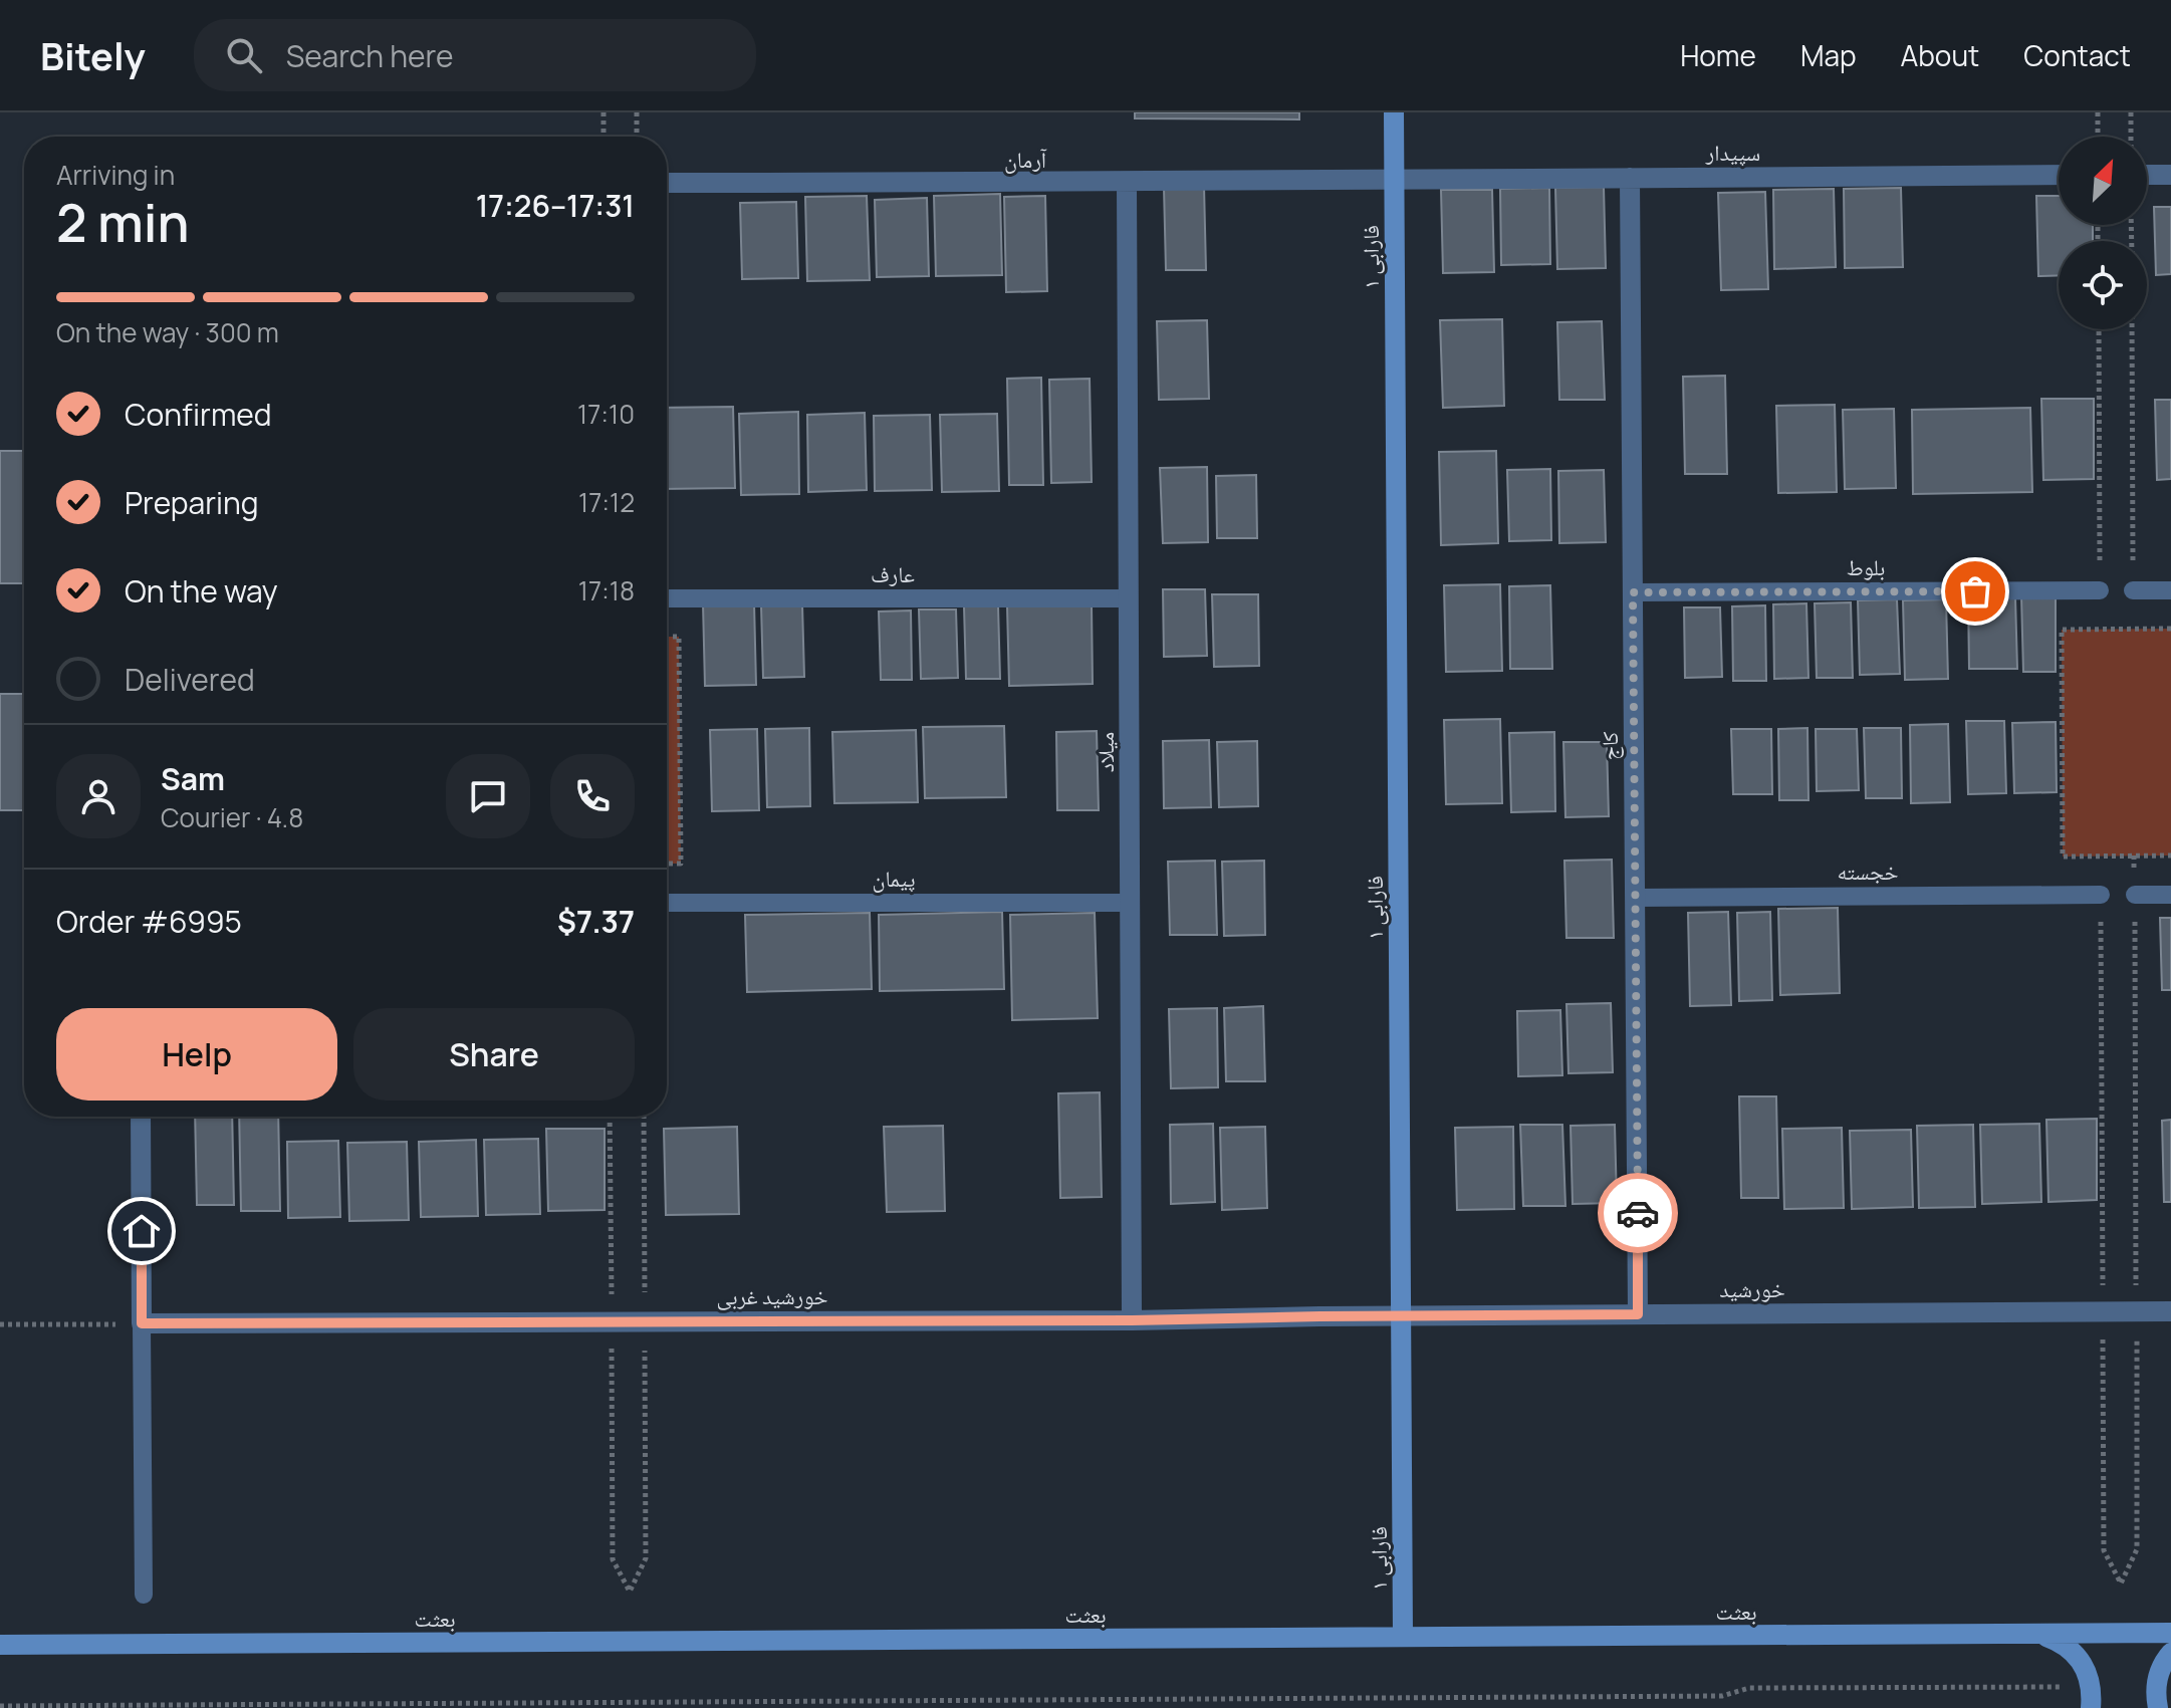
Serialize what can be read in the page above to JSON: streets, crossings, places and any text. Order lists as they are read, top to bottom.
{
  "streets": {
    "main road": ["فارابی ۱", "بعثت"],
    "street": [
      "سپیدار",
      "آرمان",
      "کاج",
      "میلاد",
      "خورشید",
      "خورشید غربی"
    ],
    "lane": [
      "بلوط",
      "عارف",
      "خجسته",
      "پیمان"
    ]
  },
  "crossings": [
    ["سپیدار", "آرمان"],
    ["سپیدار", "فارابی ۱"],
    ["سپیدار", "کاج"],
    ["آرمان", "فارابی ۱"],
    ["آرمان", "میلاد"],
    ["فارابی ۱", "خورشید"],
    ["فارابی ۱", "خورشید غربی"],
    ["فارابی ۱", "بعثت"],
    ["بلوط", "کاج"],
    ["عارف", "میلاد"],
    ["کاج", "خجسته"],
    ["کاج", "خورشید"],
    ["میلاد", "پیمان"],
    ["میلاد", "خورشید غربی"],
    ["خورشید", "خورشید غربی"]
  ],
  "north": "top right",
  "page": {
    "header": "Bitely",
    "search": "Search here",
    "nav": [
      "Home",
      "Map",
      "About",
      "Contact"
    ],
    "heading": ["2 min", "Arriving in", "17:26–17:31"],
    "panel": [
      "Sam",
      "Courier · 4.8",
      "Order #6995",
      "$7.37"
    ],
    "bar": "On the way · 300 m",
    "list": [
      ["Confirmed", "17:10"],
      ["Preparing", "17:12"],
      ["On the way", "17:18"],
      "Delivered"
    ],
    "buttons": ["Help", "Share"]
  }
}
